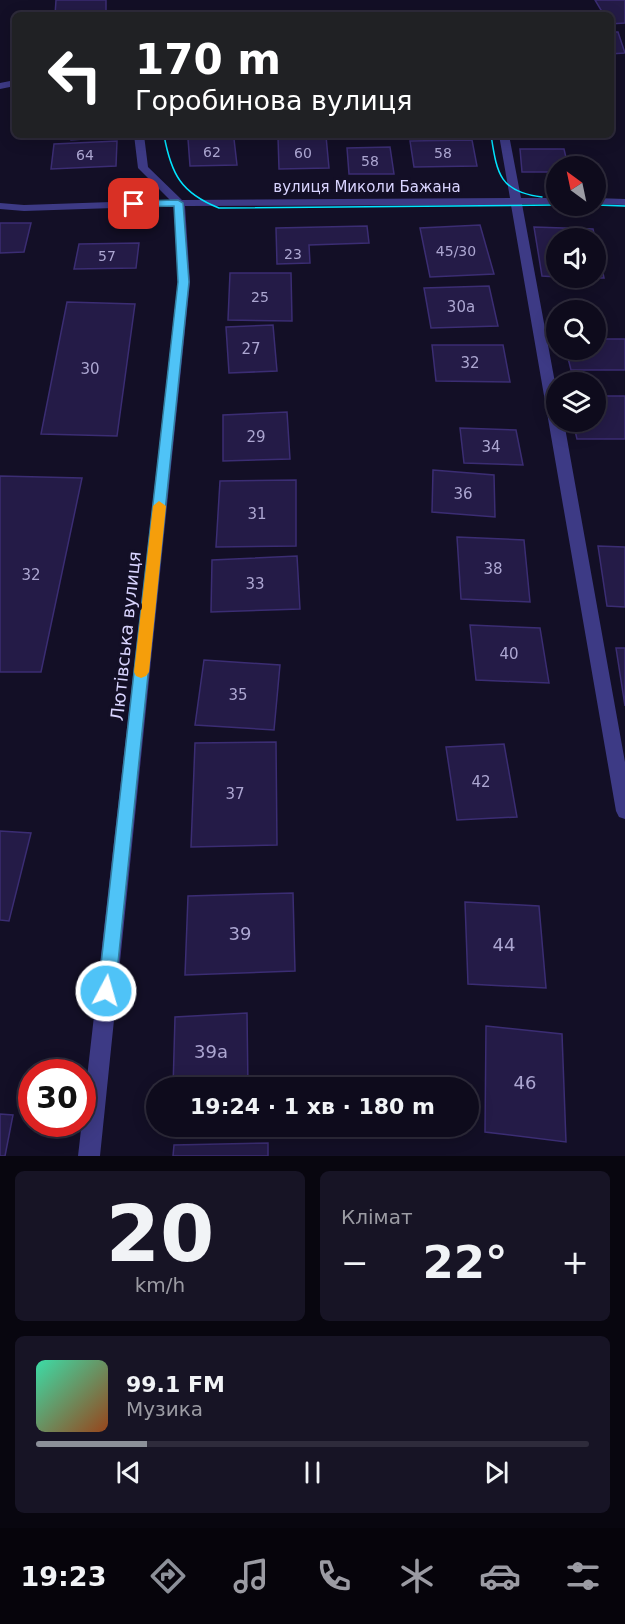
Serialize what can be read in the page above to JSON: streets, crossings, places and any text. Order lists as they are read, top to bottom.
{
  "streets": {
    "street": ["вулиця Миколи Бажана", "Лютівська вулиця"]
  },
  "crossings": [
    ["вулиця Миколи Бажана", "Лютівська вулиця"]
  ],
  "house_numbers": [
    "62",
    "60",
    "58",
    "64",
    "58",
    "45/30",
    "23",
    "57",
    "25",
    "30а",
    "27",
    "32",
    "30",
    "29",
    "34",
    "36",
    "31",
    "38",
    "32",
    "33",
    "40",
    "35",
    "42",
    "37",
    "39",
    "44",
    "39а",
    "46"
  ],
  "north": "top left",
  "page": {
    "turn": ["170 m", "Горобинова вулиця"],
    "limit": "30",
    "trip": "19:24 · 1 хв · 180 m",
    "tile": [
      ["20", "km/h"],
      "Клімат"
    ],
    "heat": ["−", "22°", "+"],
    "song": ["99.1 FM", "Музика"],
    "tabs": "19:23"
  }
}
